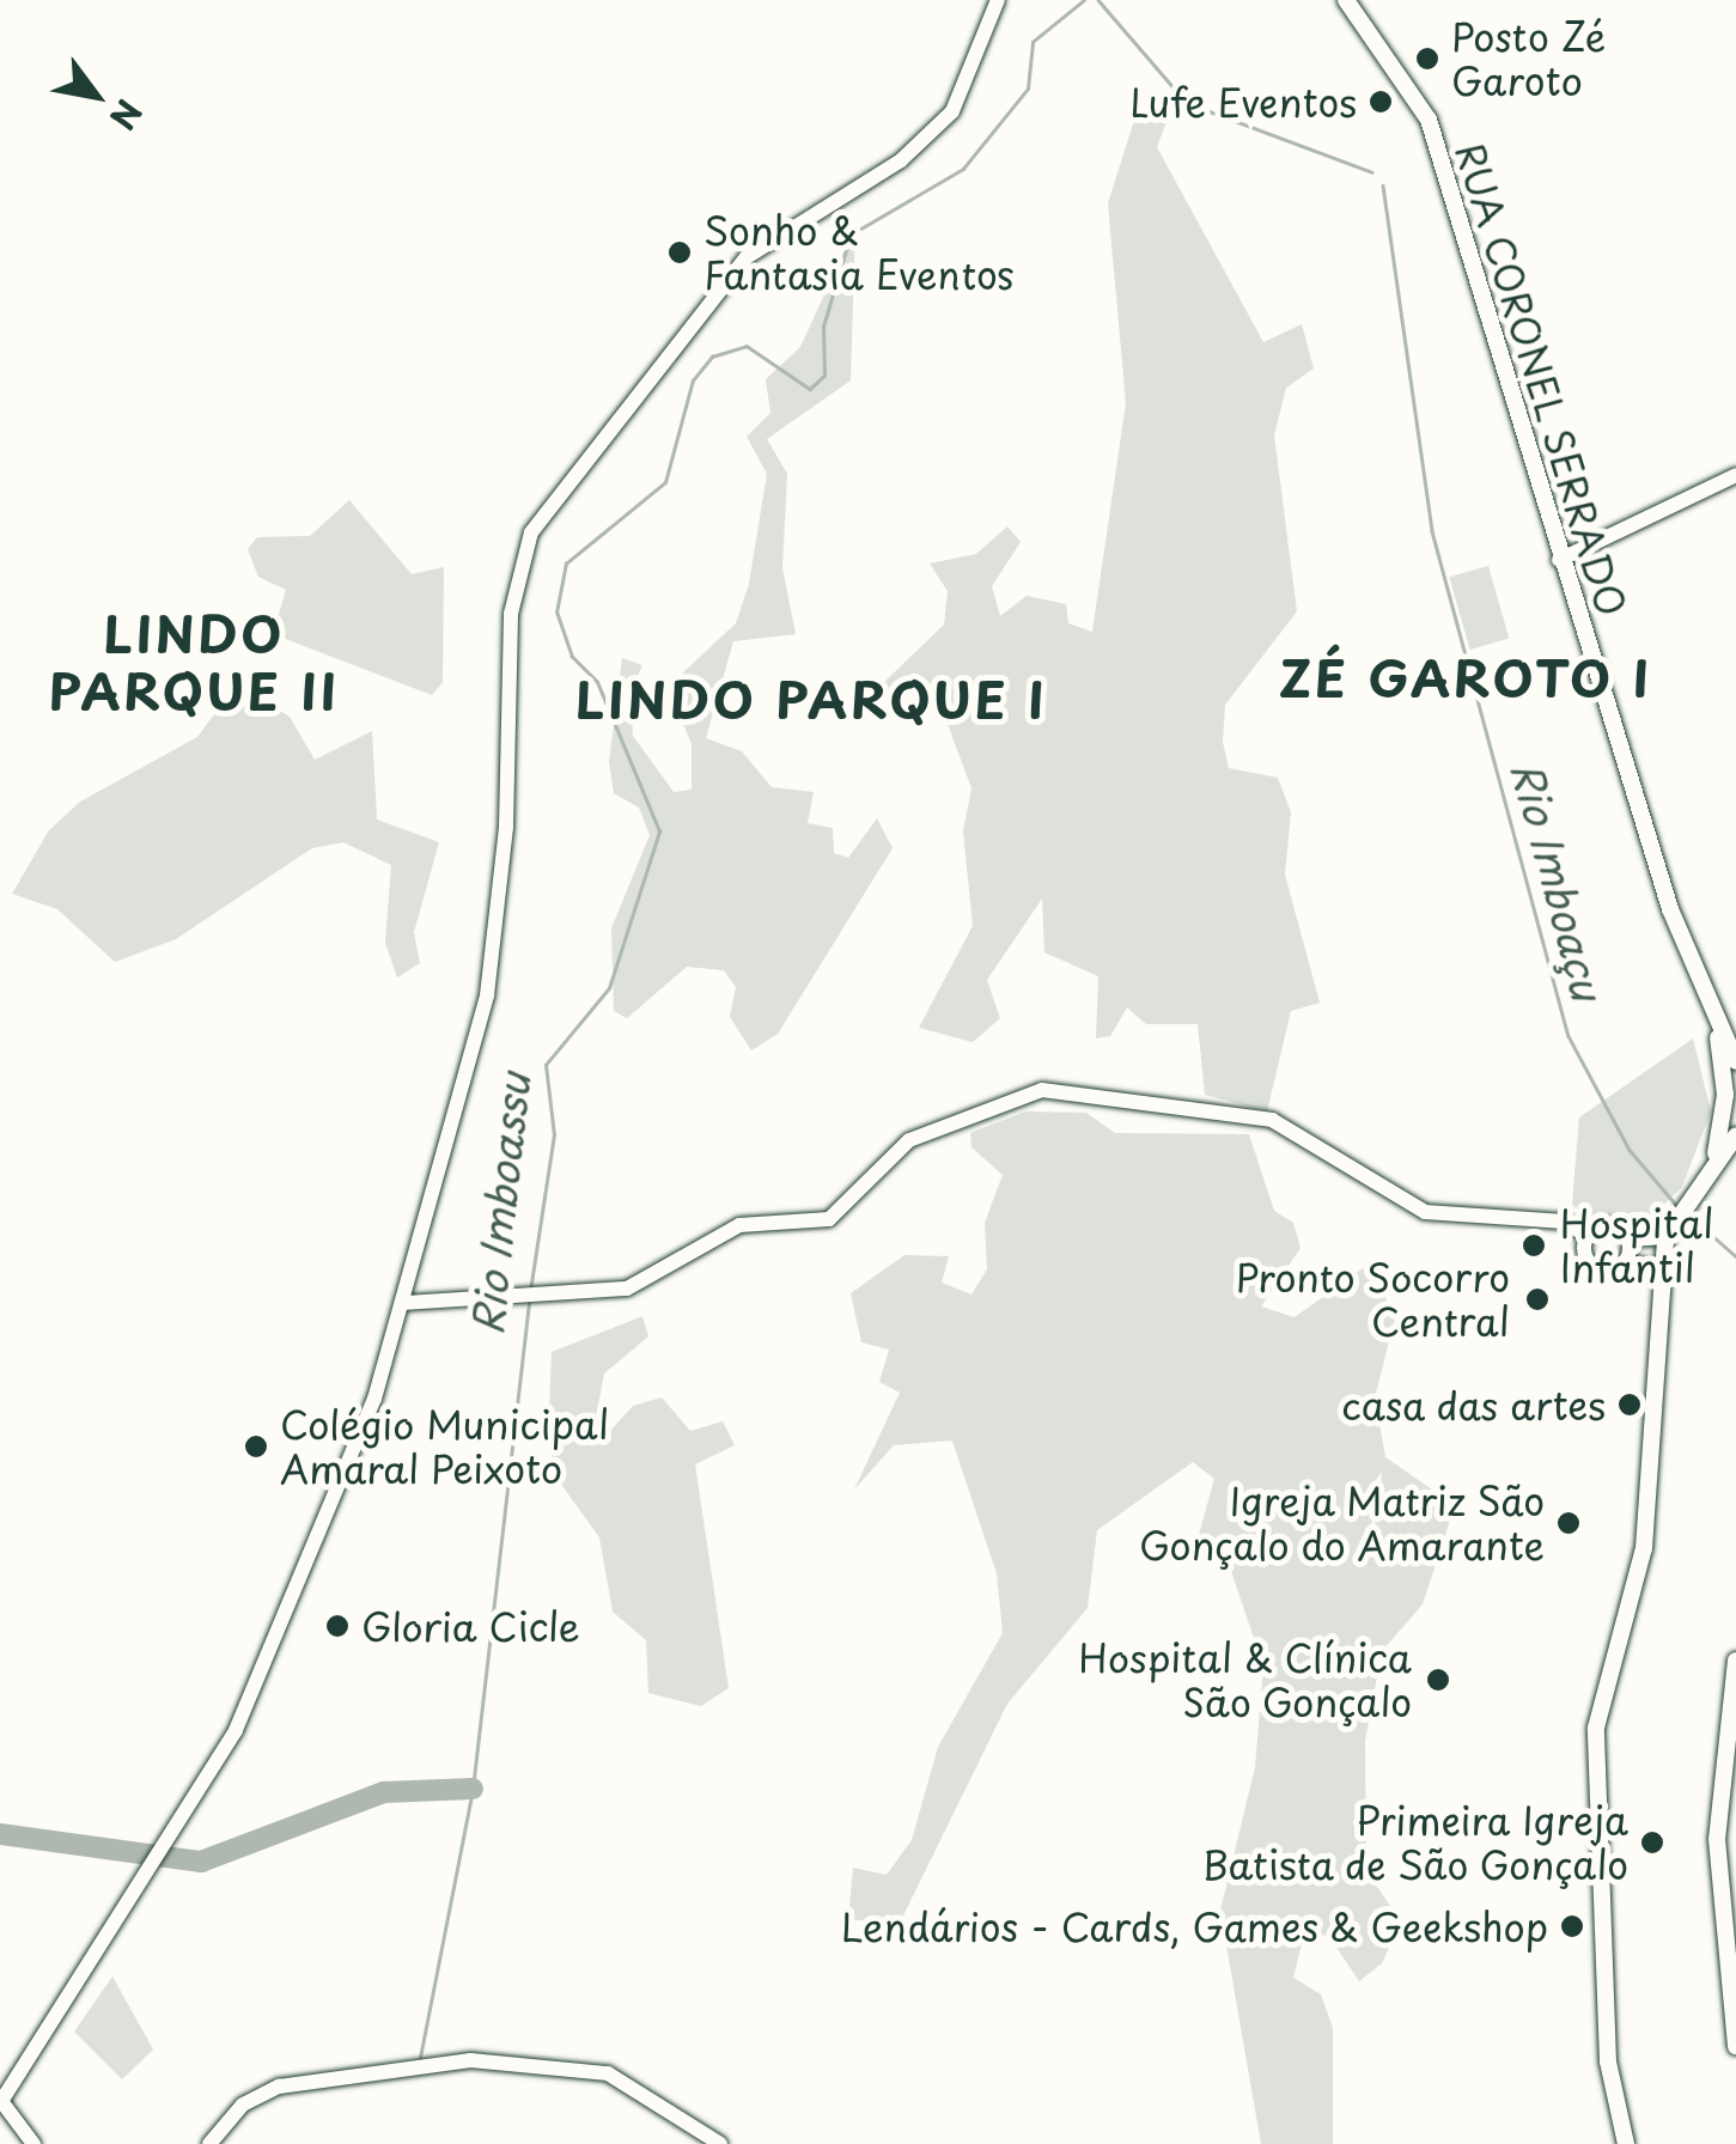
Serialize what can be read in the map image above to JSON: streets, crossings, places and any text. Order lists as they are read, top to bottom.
{
  "streets": {
    "main road": ["RUA CORONEL SERRADO"]
  },
  "districts": ["LINDO PARQUE II", "ZÉ GAROTO I", "LINDO PARQUE I"],
  "water": ["Rio Imboaçu", "Rio Imboassu"],
  "places": [
    "Posto Zé Garoto",
    "Lufe Eventos",
    "Sonho & Fantasia Eventos",
    "Hospital Infantil",
    "Pronto Socorro Central",
    "casa das artes",
    "Colégio Municipal Amaral Peixoto",
    "Igreja Matriz São Gonçalo do Amarante",
    "Gloria Cicle",
    "Hospital & Clínica São Gonçalo",
    "Primeira Igreja Batista de São Gonçalo",
    "Lendários - Cards, Games & Geekshop"
  ],
  "north": "bottom right"
}
